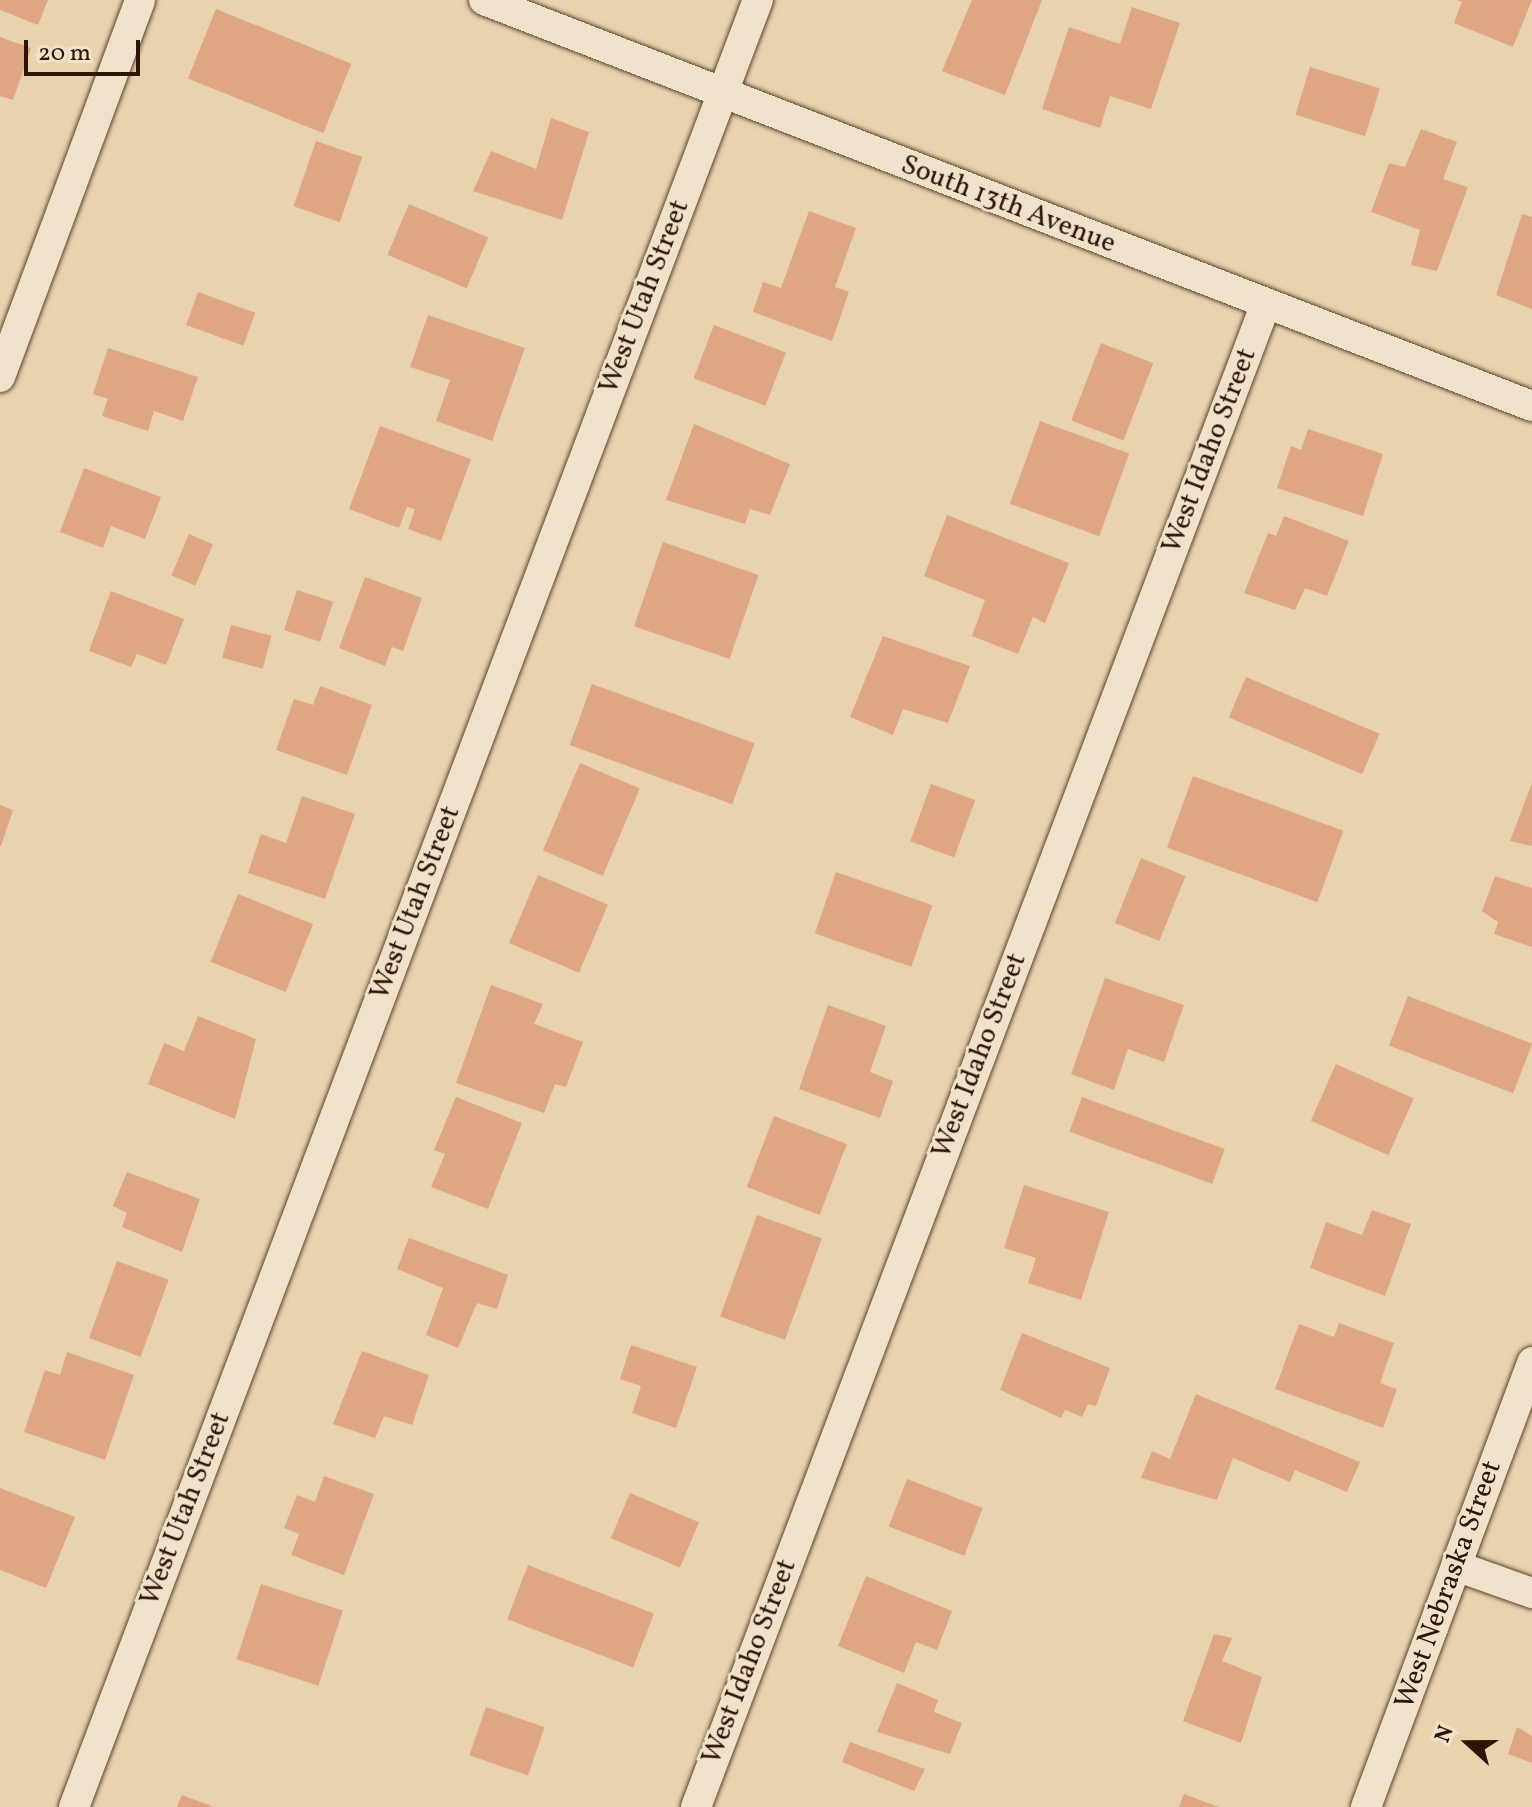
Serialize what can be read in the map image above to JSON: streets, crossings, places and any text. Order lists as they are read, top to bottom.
{
  "streets": {
    "street": [
      "South 13th Avenue",
      "West Utah Street",
      "West Idaho Street",
      "West Nebraska Street"
    ]
  },
  "crossings": [
    ["South 13th Avenue", "West Utah Street"],
    ["South 13th Avenue", "West Idaho Street"]
  ],
  "scale_bar": "20 m",
  "north": "left"
}
